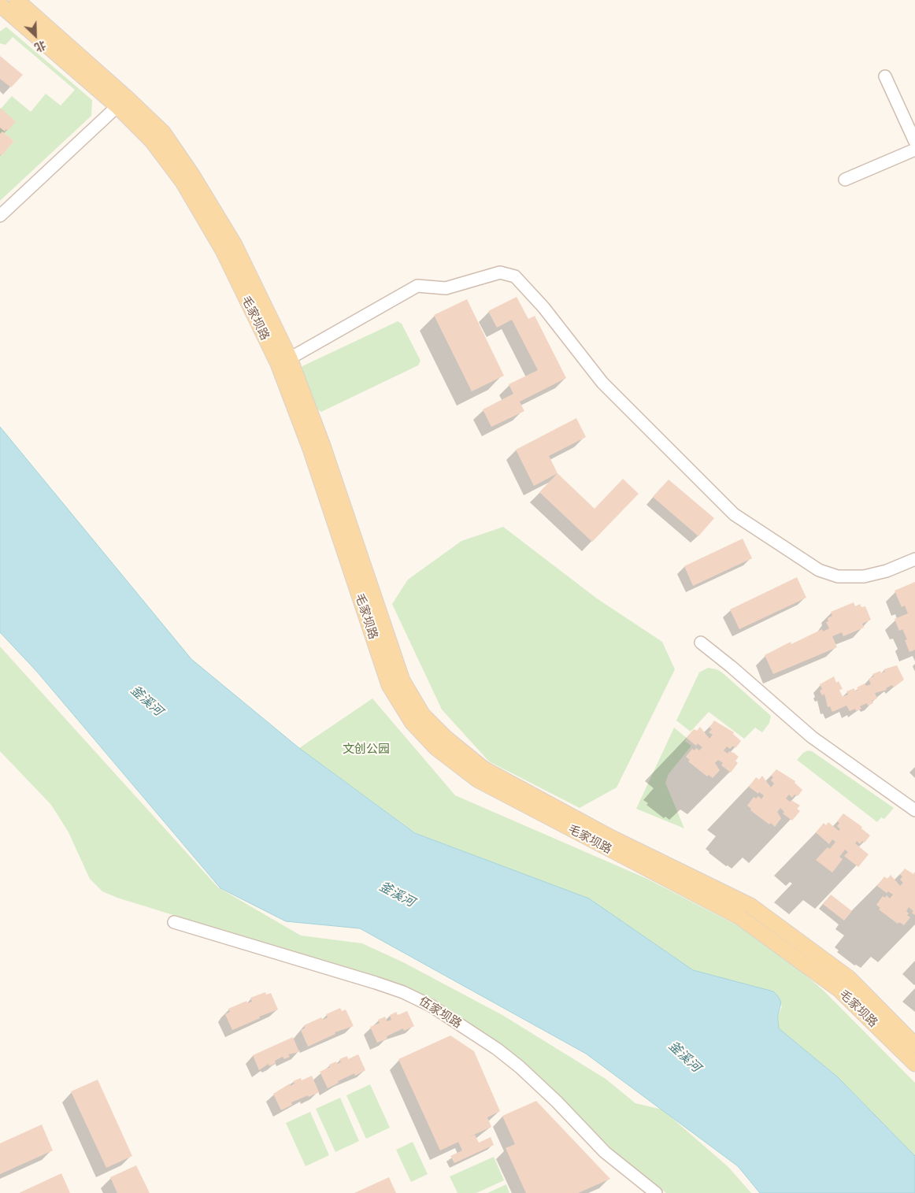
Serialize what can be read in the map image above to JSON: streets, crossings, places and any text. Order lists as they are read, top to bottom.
{
  "streets": {
    "main road": ["毛家坝路"],
    "street": ["伍家坝路"]
  },
  "water": ["釜溪河"],
  "parks": ["文创公园"],
  "north": "bottom right"
}
